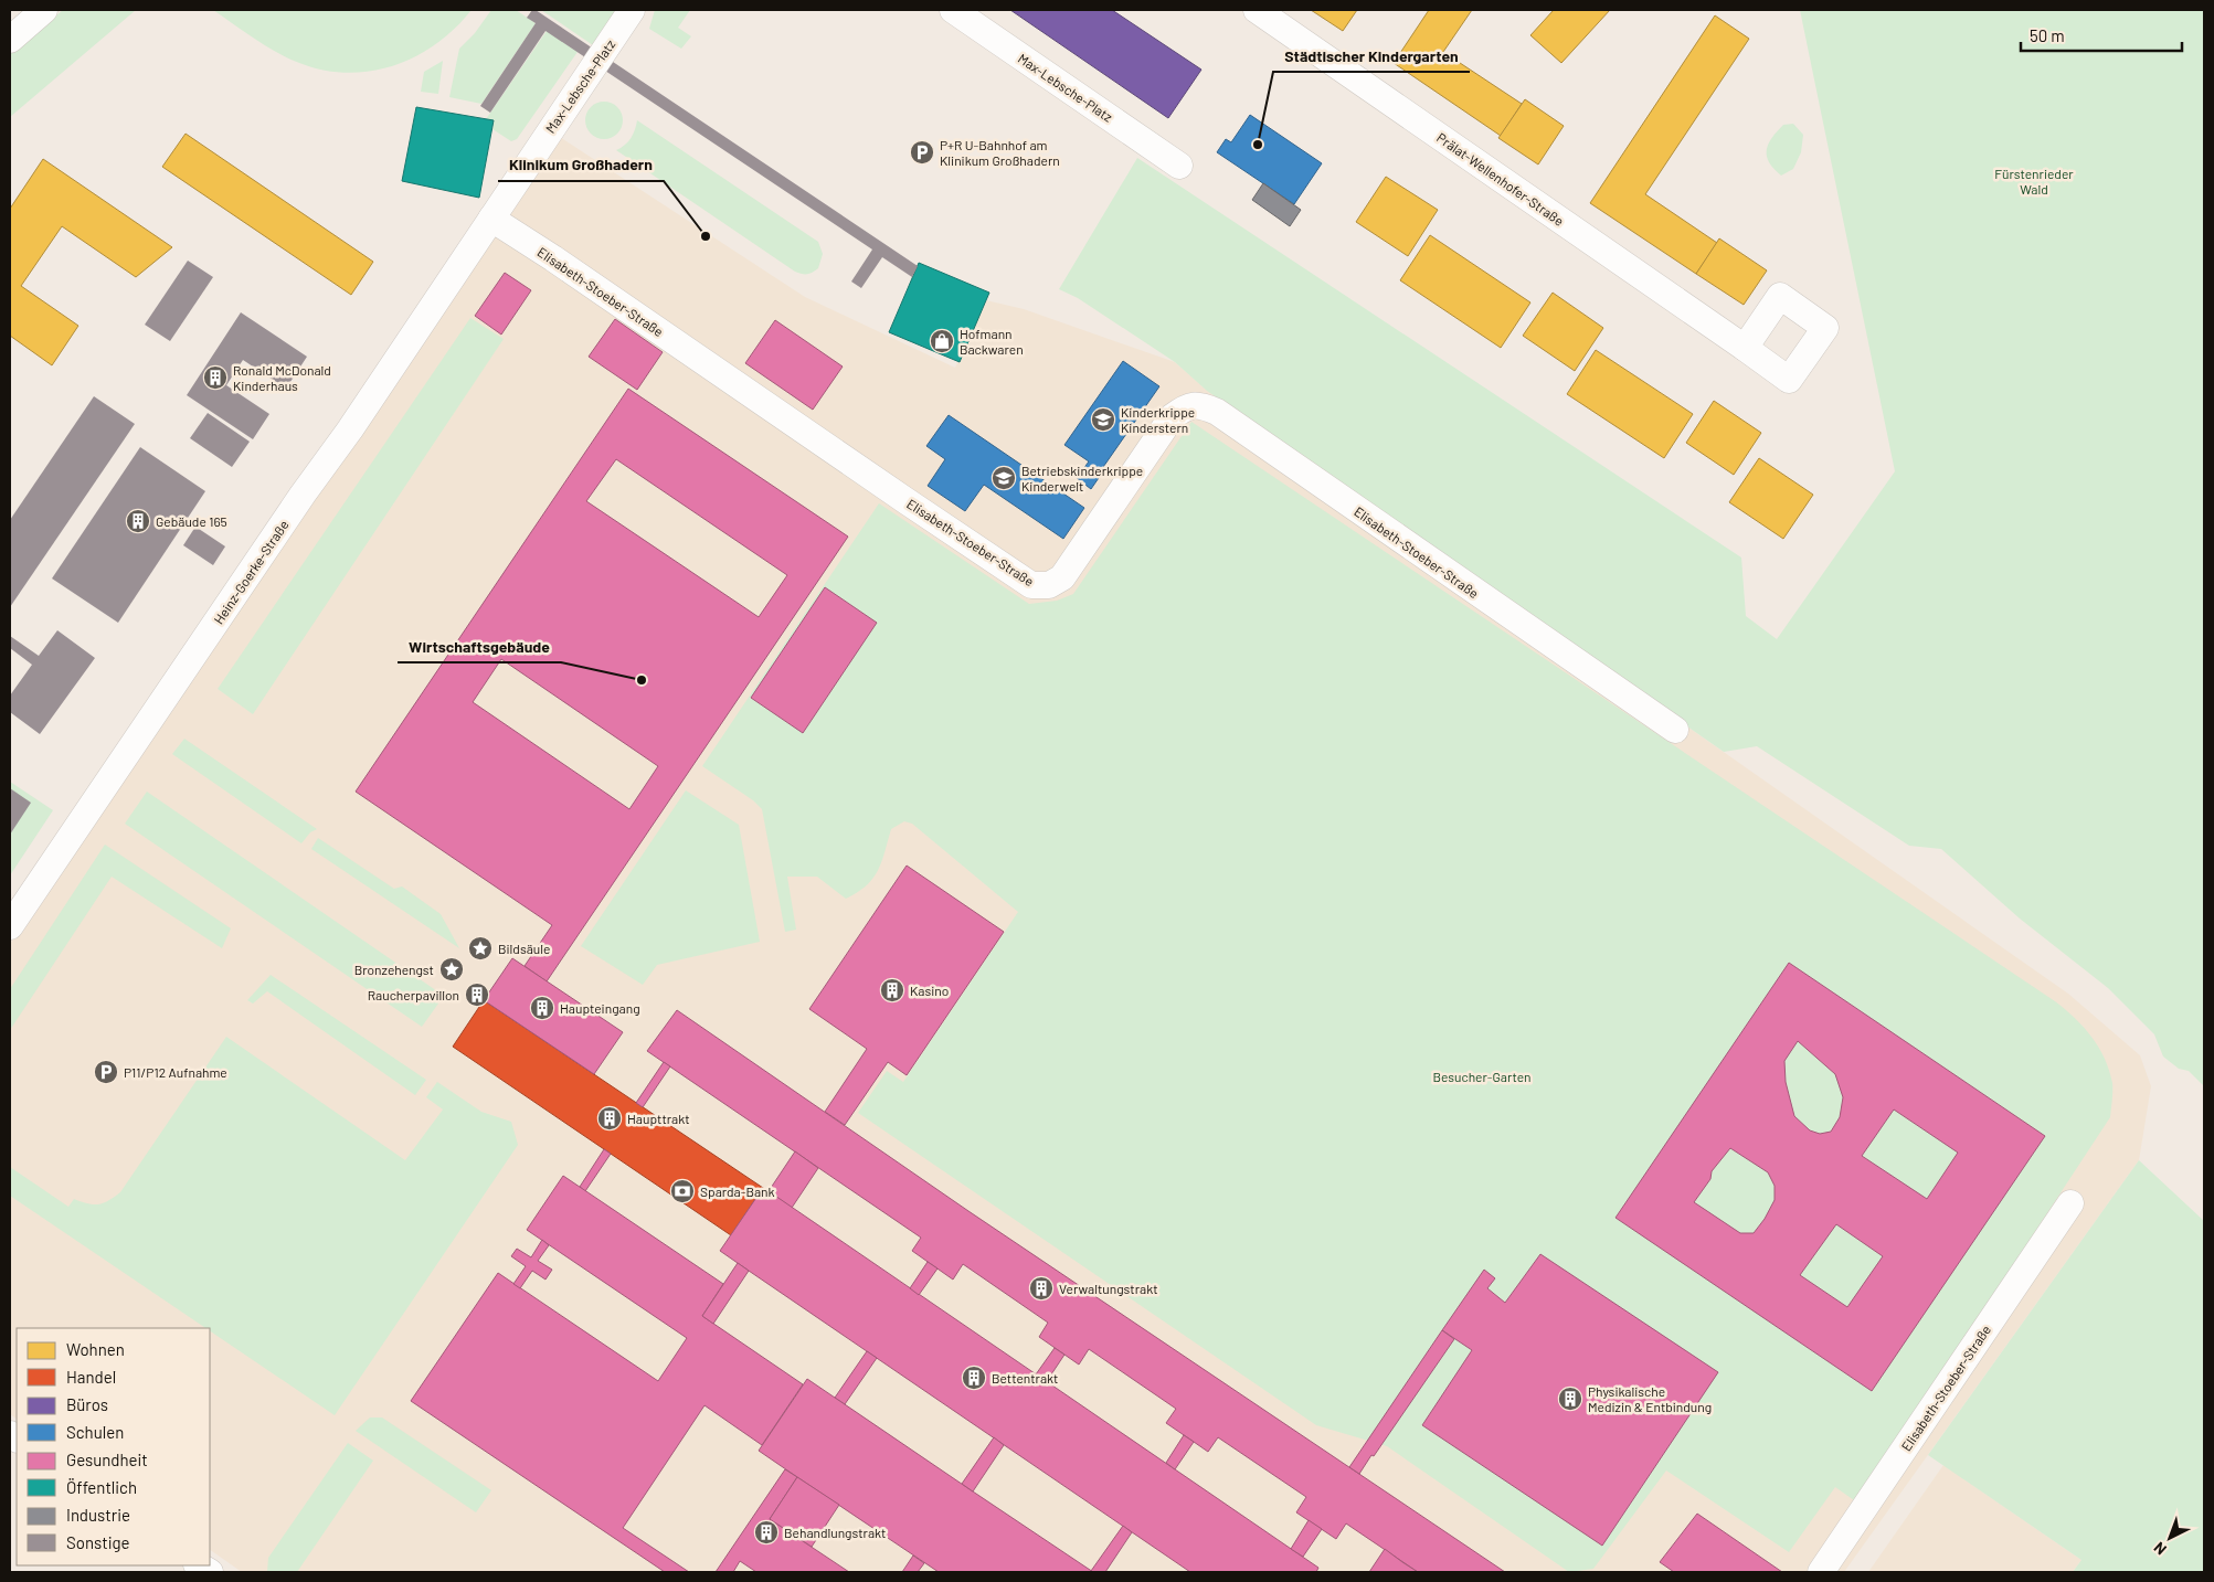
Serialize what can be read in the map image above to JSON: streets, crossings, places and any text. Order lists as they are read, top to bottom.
{
  "streets": {
    "street": [
      "Max-Lebsche-Platz",
      "Prälat-Wellenhofer-Straße",
      "Elisabeth-Stoeber-Straße",
      "Heinz-Goerke-Straße"
    ]
  },
  "crossings": [
    ["Max-Lebsche-Platz", "Elisabeth-Stoeber-Straße"],
    ["Max-Lebsche-Platz", "Heinz-Goerke-Straße"],
    ["Elisabeth-Stoeber-Straße", "Heinz-Goerke-Straße"]
  ],
  "parks": ["Fürstenrieder Wald", "Besucher-Garten"],
  "places": {
    "other": ["Städtischer Kindergarten", "Klinikum Großhadern", "Wirtschaftsgebäude"],
    "parking": ["P+R U-Bahnhof am Klinikum Großhadern", "P11/P12 Aufnahme"],
    "shop": ["Hofmann Backwaren"],
    "building": [
      "Ronald McDonald Kinderhaus",
      "Gebäude 165",
      "Kasino",
      "Raucherpavillon",
      "Haupteingang",
      "Haupttrakt",
      "Verwaltungstrakt",
      "Bettentrakt",
      "Physikalische Medizin & Entbindung",
      "Behandlungstrakt"
    ],
    "school or university": ["Kinderkrippe Kinderstern", "Betriebskinderkrippe Kinderwelt"],
    "place": ["Bildsäule", "Bronzehengst"],
    "bank": ["Sparda-Bank"]
  },
  "legend": [
    "Wohnen",
    "Handel",
    "Büros",
    "Schulen",
    "Gesundheit",
    "Öffentlich",
    "Industrie",
    "Sonstige"
  ],
  "scale_bar": "50 m",
  "north": "bottom left"
}
